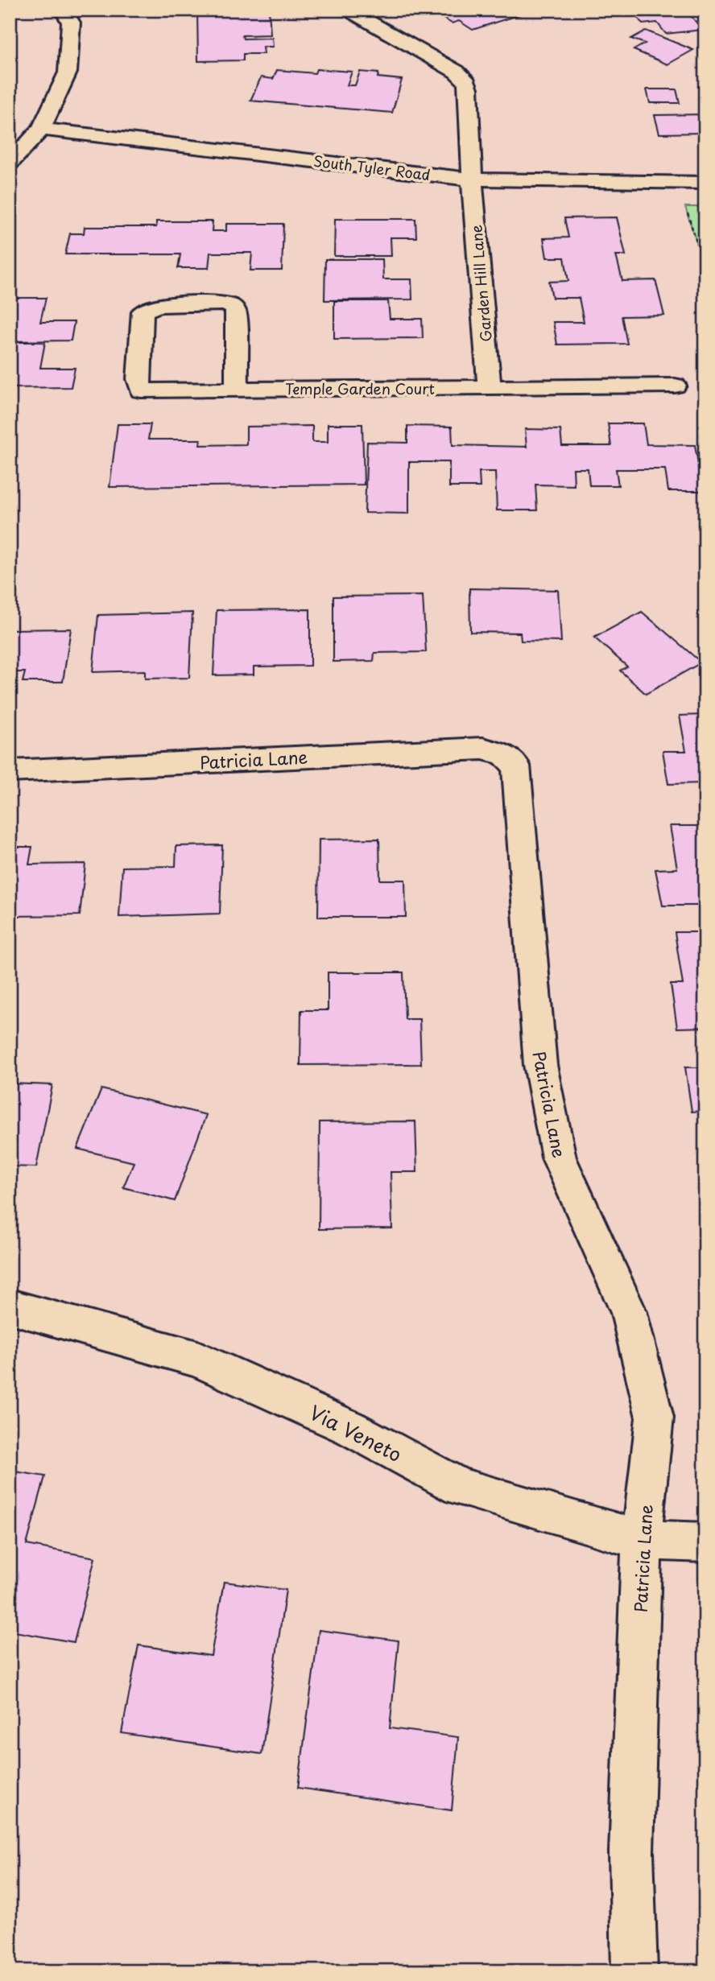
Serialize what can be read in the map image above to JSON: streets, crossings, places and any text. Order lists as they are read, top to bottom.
{
  "streets": {
    "street": [
      "South Tyler Road",
      "Garden Hill Lane",
      "Temple Garden Court",
      "Patricia Lane",
      "Via Veneto"
    ]
  },
  "crossings": [
    ["South Tyler Road", "Garden Hill Lane"],
    ["Garden Hill Lane", "Temple Garden Court"],
    ["Patricia Lane", "Via Veneto"]
  ]
}
